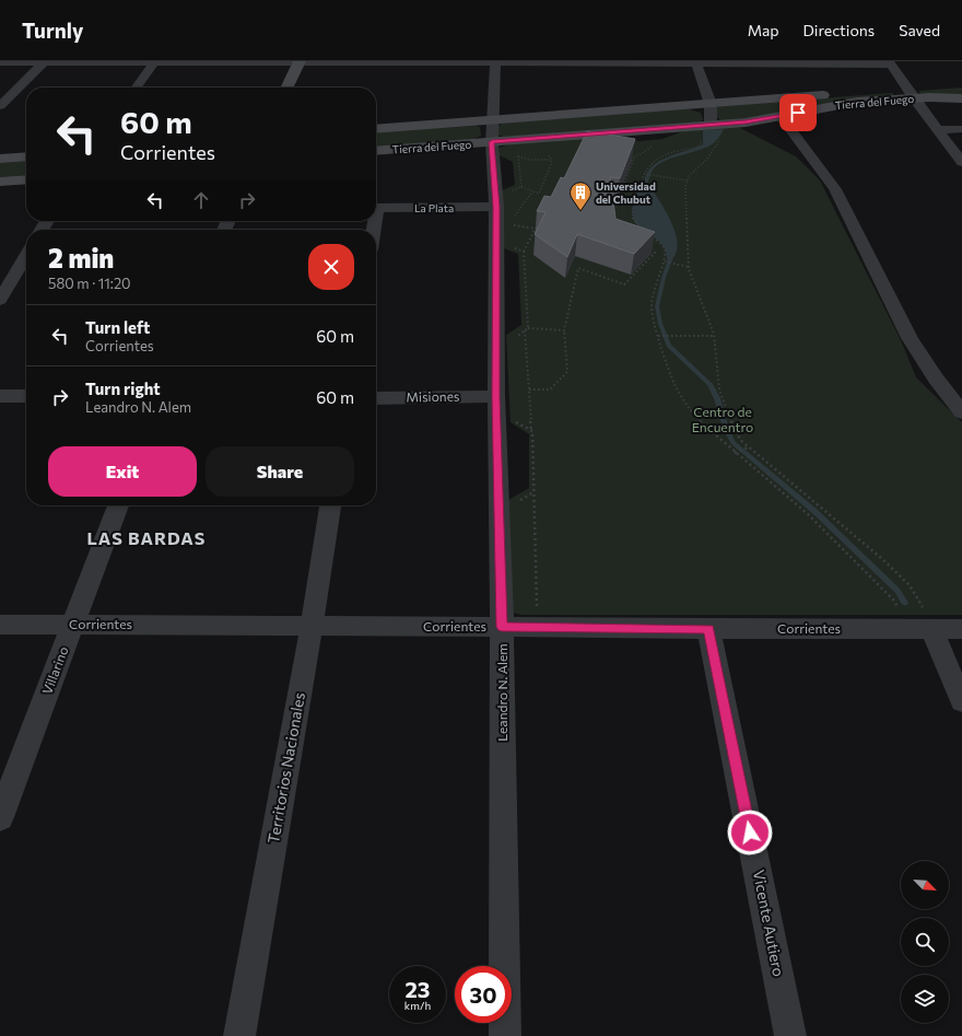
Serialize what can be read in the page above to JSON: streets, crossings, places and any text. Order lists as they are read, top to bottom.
{
  "streets": {
    "street": [
      "Tierra del Fuego",
      "La Plata",
      "Misiones",
      "Corrientes",
      "Villarino",
      "Leandro N. Alem",
      "Territorios Nacionales",
      "Vicente Autiero"
    ]
  },
  "crossings": [
    ["Tierra del Fuego", "Leandro N. Alem"],
    ["La Plata", "Leandro N. Alem"],
    ["Misiones", "Leandro N. Alem"],
    ["Corrientes", "Villarino"],
    ["Corrientes", "Leandro N. Alem"],
    ["Corrientes", "Territorios Nacionales"],
    ["Corrientes", "Vicente Autiero"]
  ],
  "districts": ["LAS BARDAS"],
  "parks": ["Centro de Encuentro"],
  "places": {
    "building": ["Universidad del Chubut"]
  },
  "north": "bottom right",
  "page": {
    "header": "Turnly",
    "nav": ["Map", "Directions", "Saved"],
    "turn": ["60 m", "Corrientes"],
    "heading": ["2 min", "580 m · 11:20"],
    "list": [
      {
        "name": "Turn left",
        "note": "Corrientes",
        "value": "60 m"
      },
      {
        "name": "Turn right",
        "note": "Leandro N. Alem",
        "value": "60 m"
      }
    ],
    "buttons": ["Exit", "Share"],
    "speed": "23 km/h",
    "limit": "30"
  }
}
